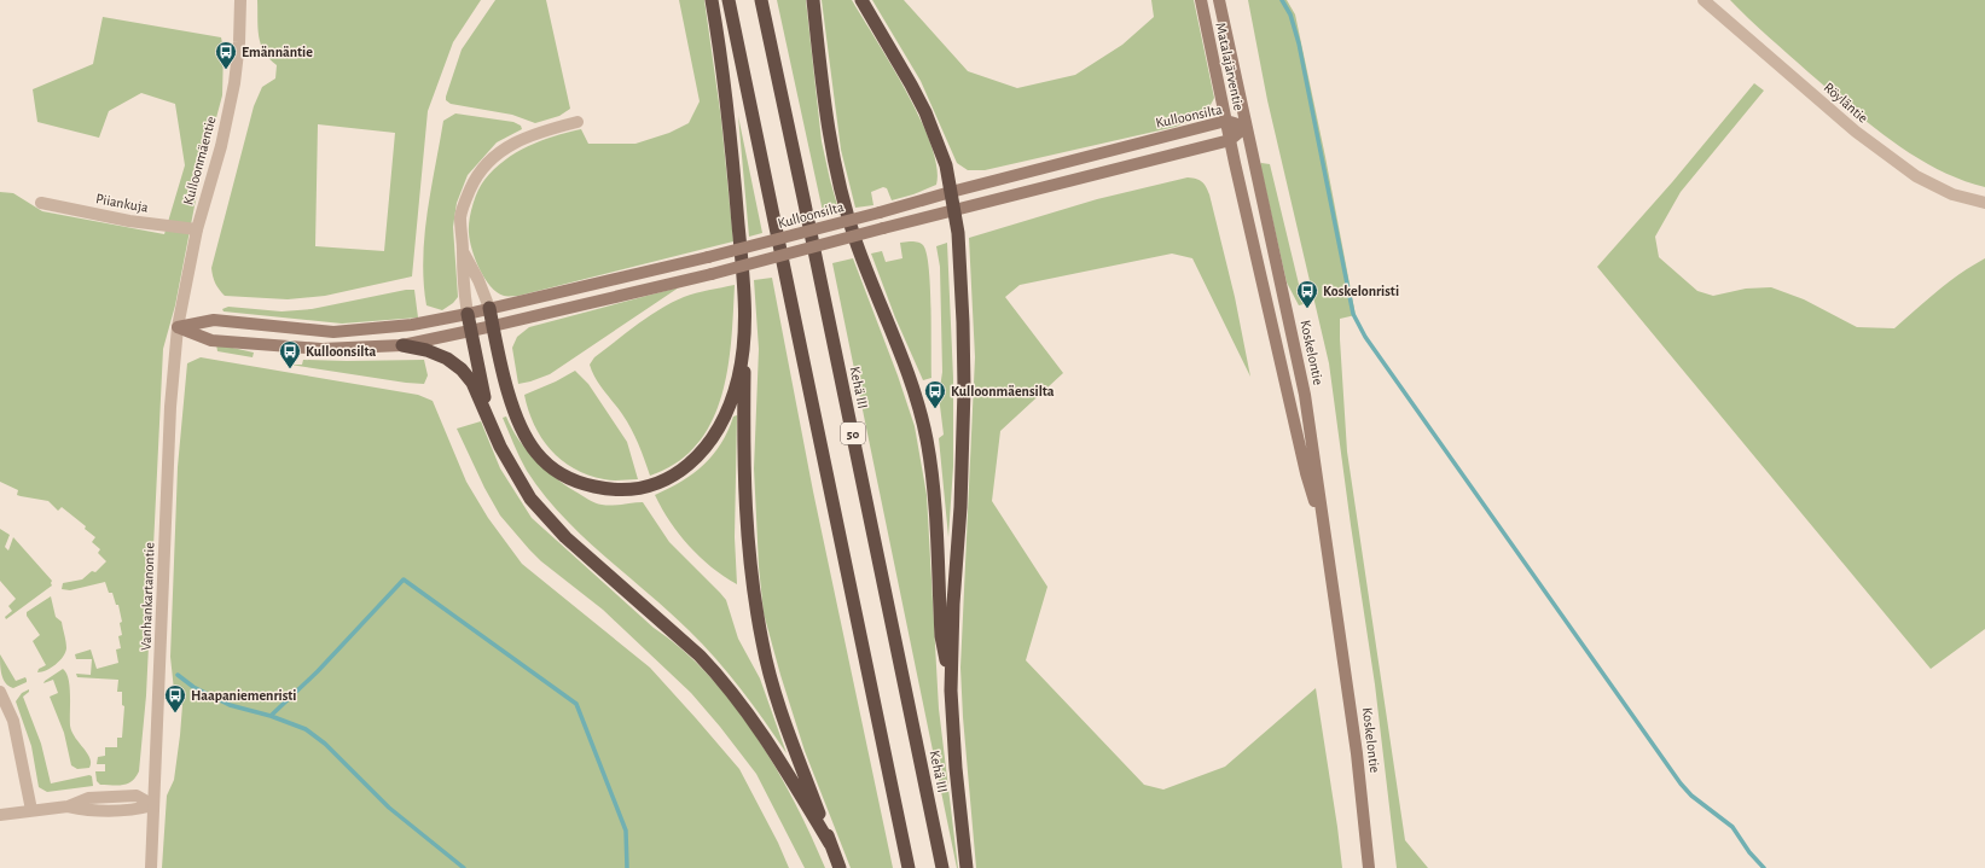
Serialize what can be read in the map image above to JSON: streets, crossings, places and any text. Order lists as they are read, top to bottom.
{
  "streets": {
    "highway": ["Kehä III", "50"],
    "main road": ["Matalajärventie", "Kulloonsilta", "Koskelontie"],
    "street": [
      "Röyläntie",
      "Kulloonmäentie",
      "Piiankuja",
      "Vanhankartanontie"
    ]
  },
  "crossings": [
    ["Matalajärventie", "Kulloonsilta"],
    ["Matalajärventie", "Koskelontie"],
    ["Kulloonsilta", "Kulloonmäentie"],
    ["Kulloonsilta", "Koskelontie"],
    ["Kulloonsilta", "Vanhankartanontie"],
    ["Kulloonmäentie", "Piiankuja"],
    ["Kulloonmäentie", "Vanhankartanontie"]
  ],
  "places": {
    "bus stop": [
      "Emännäntie",
      "Koskelonristi",
      "Kulloonsilta",
      "Kulloonmäensilta",
      "Haapaniemenristi"
    ]
  }
}
